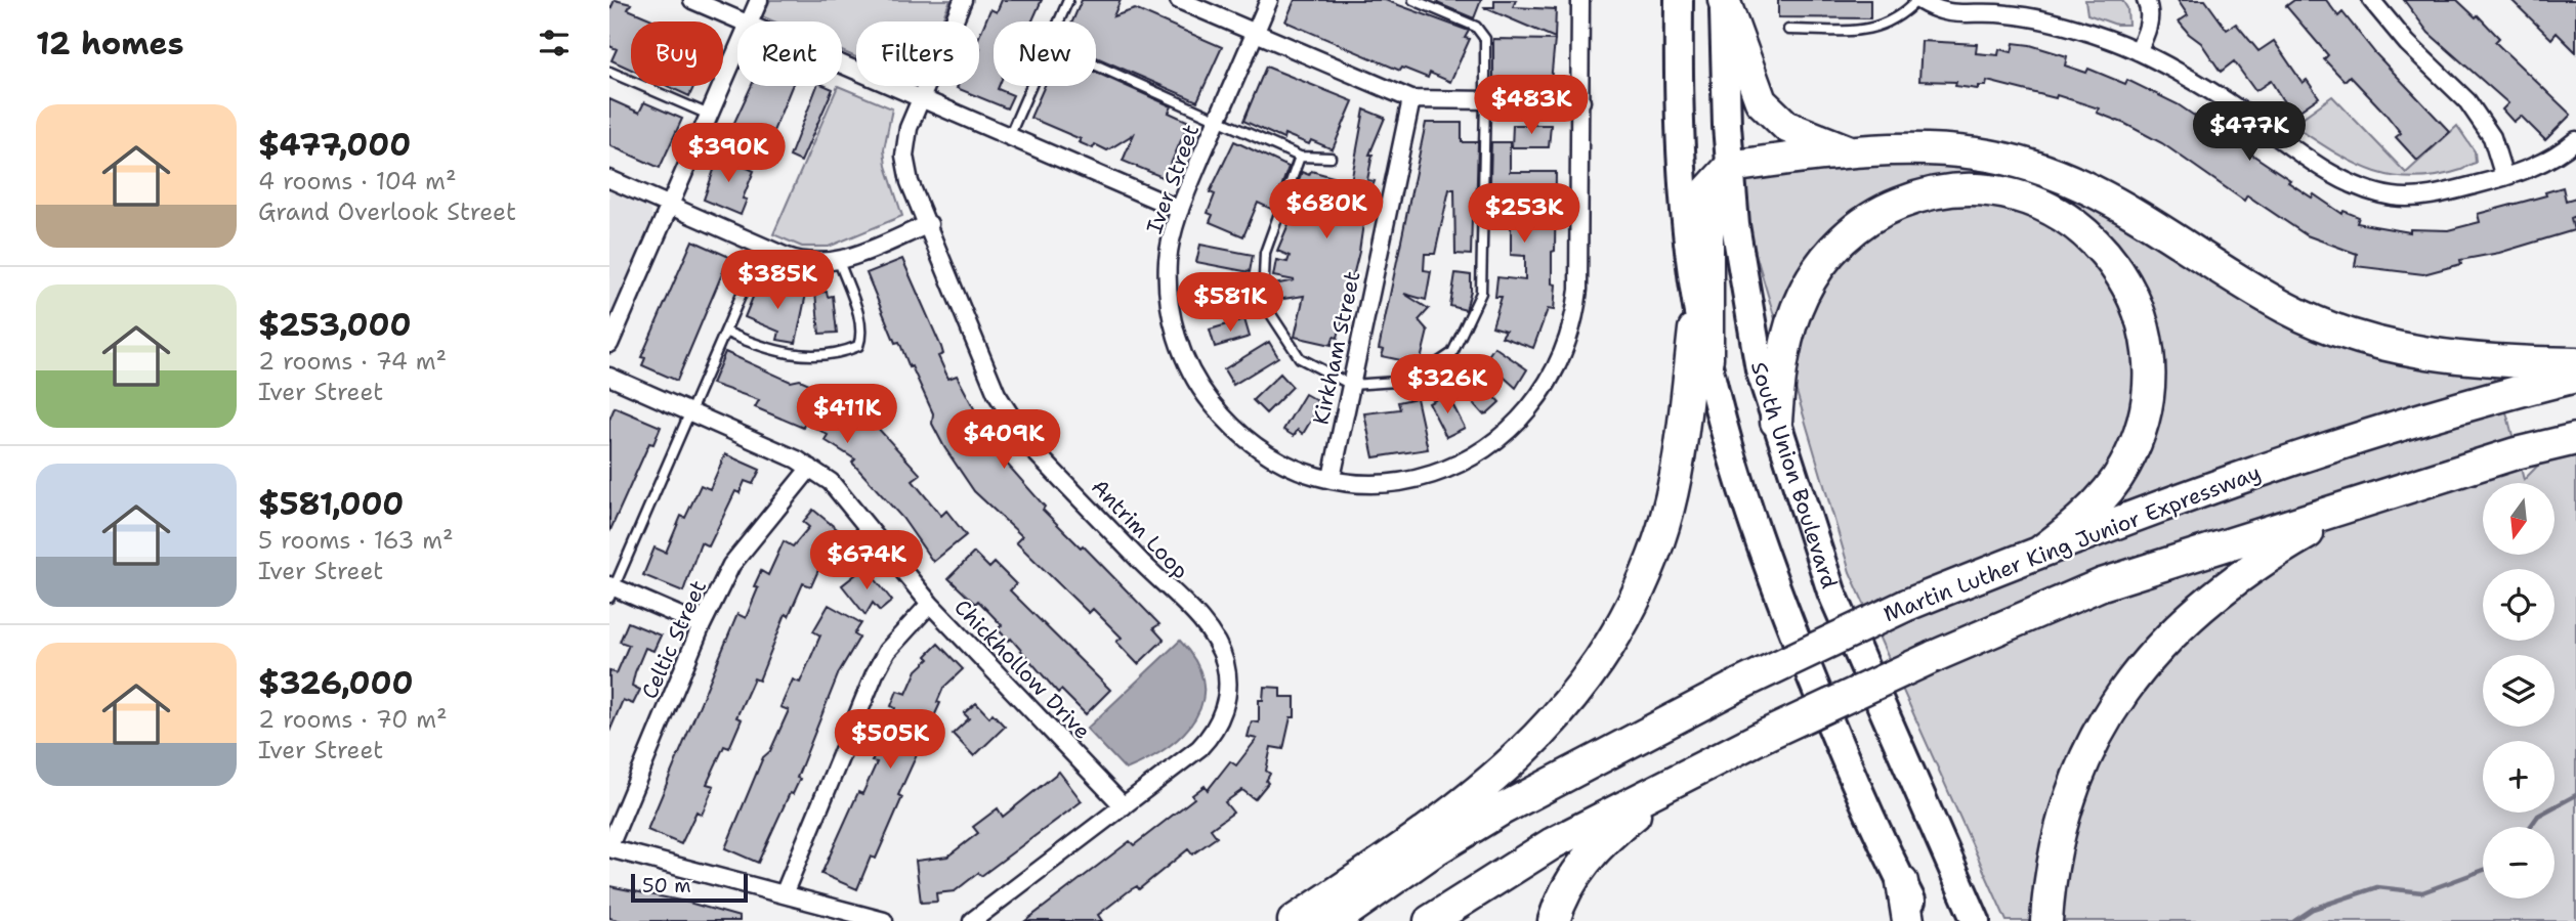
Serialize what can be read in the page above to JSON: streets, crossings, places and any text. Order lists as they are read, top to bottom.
{
  "streets": {
    "highway": ["Martin Luther King Junior Expressway"],
    "main road": ["South Union Boulevard"],
    "street": [
      "Iver Street",
      "Kirkham Street",
      "Antrim Loop",
      "Celtic Street",
      "Chickhollow Drive"
    ]
  },
  "crossings": [
    ["Iver Street", "Kirkham Street"],
    ["Antrim Loop", "Chickhollow Drive"],
    ["Celtic Street", "Chickhollow Drive"]
  ],
  "scale_bar": "50 m",
  "north": "bottom",
  "page": {
    "heading": "12 homes",
    "chip": [
      "Buy",
      "Rent",
      "Filters",
      "New"
    ],
    "price": [
      "$483K",
      "$477K",
      "$390K",
      "$680K",
      "$253K",
      "$385K",
      "$581K",
      "$326K",
      "$411K",
      "$409K",
      "$674K",
      "$505K"
    ],
    "list": [
      {
        "name": "$477,000",
        "note": "4 rooms · 104 m² · Grand Overlook Street"
      },
      {
        "name": "$253,000",
        "note": "2 rooms · 74 m² · Iver Street"
      },
      {
        "name": "$581,000",
        "note": "5 rooms · 163 m² · Iver Street"
      },
      {
        "name": "$326,000",
        "note": "2 rooms · 70 m² · Iver Street"
      }
    ],
    "map_buttons": ["+", "−"],
    "scale": "50 m"
  }
}
